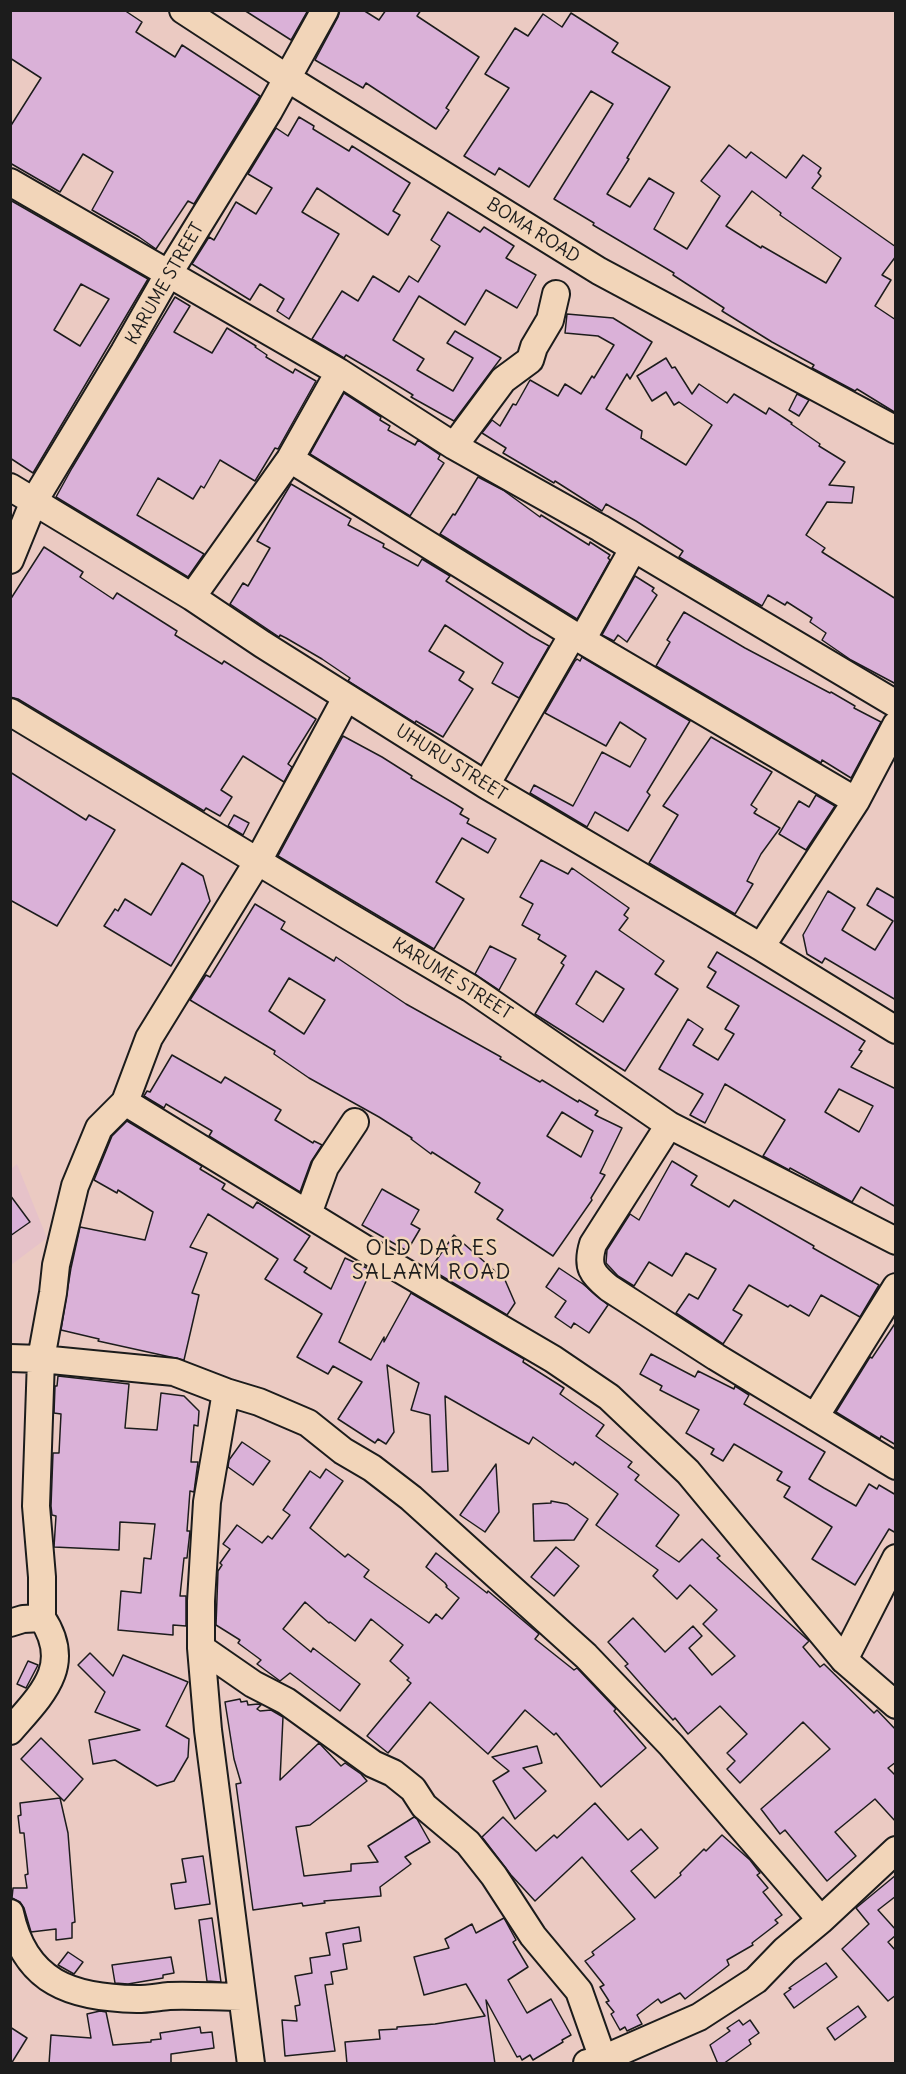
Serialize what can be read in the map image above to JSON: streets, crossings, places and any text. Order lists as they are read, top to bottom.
{
  "streets": {
    "street": ["BOMA ROAD", "KARUME STREET", "UHURU STREET"]
  },
  "crossings": [
    ["BOMA ROAD", "KARUME STREET"],
    ["KARUME STREET", "UHURU STREET"]
  ],
  "districts": ["OLD DAR ES SALAAM ROAD"]
}
